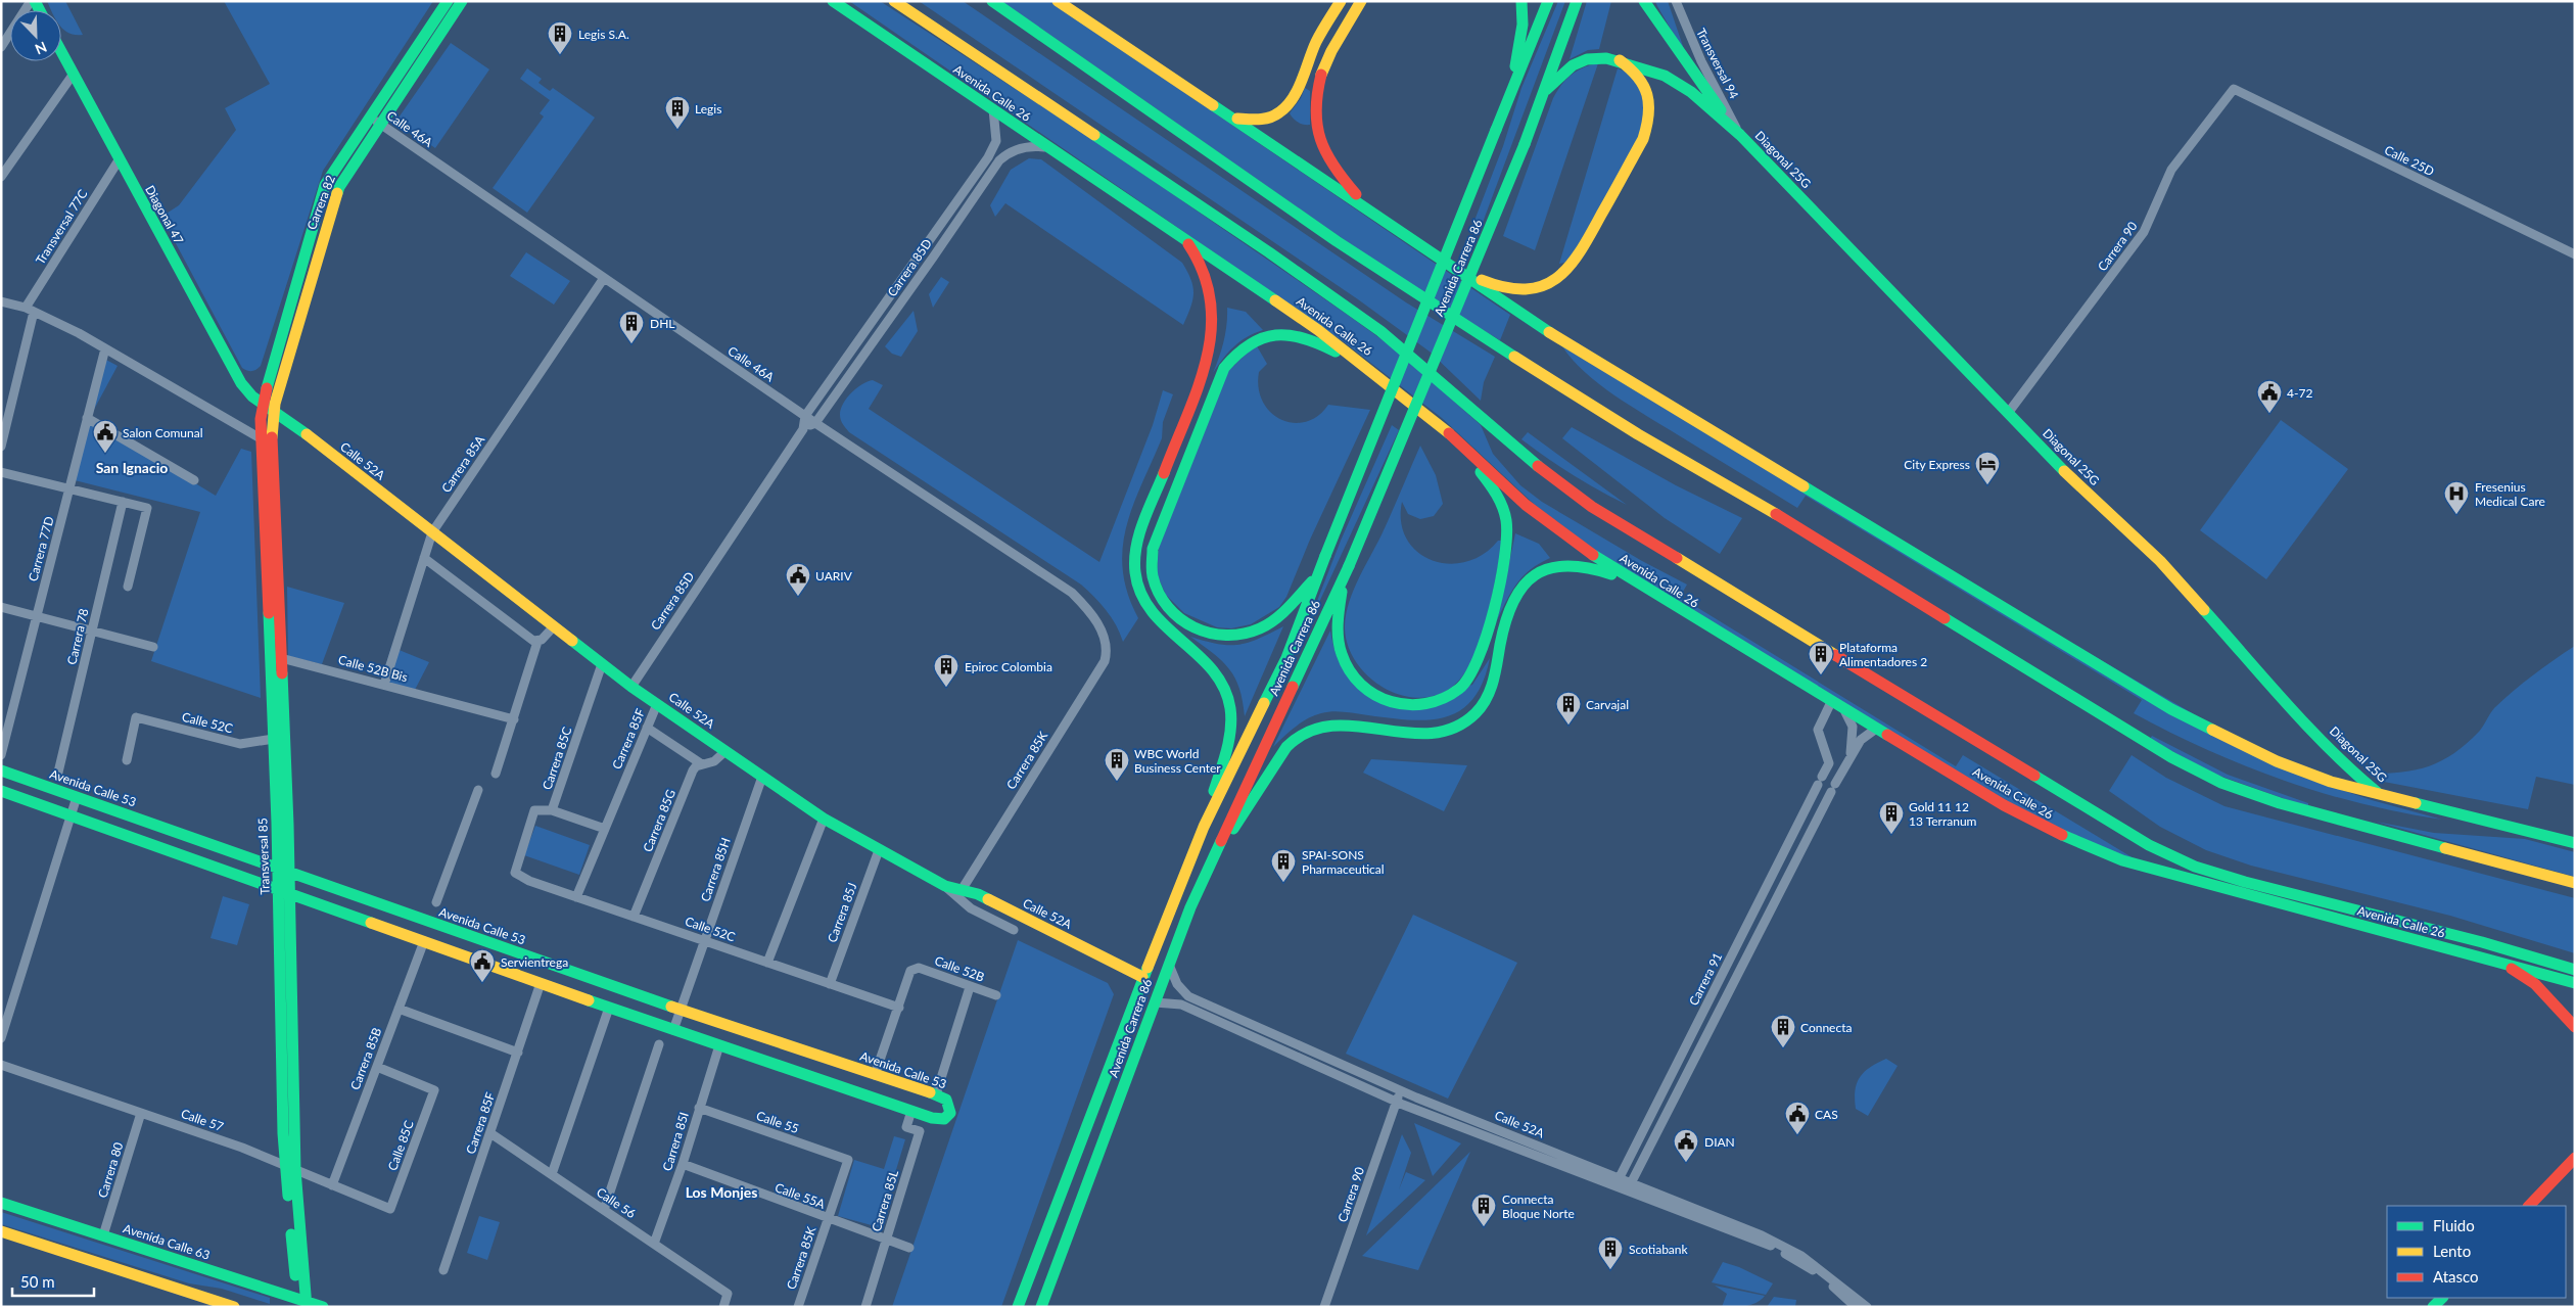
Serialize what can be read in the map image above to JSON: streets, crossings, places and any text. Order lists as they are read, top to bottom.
{
  "streets": {
    "main road": [
      "Avenida Calle 26",
      "Diagonal 25G",
      "Carrera 82",
      "Diagonal 47",
      "Avenida Carrera 86",
      "Calle 52A",
      "Avenida Calle 53",
      "Transversal 85",
      "Avenida Calle 63"
    ],
    "street": [
      "Transversal 94",
      "Calle 46A",
      "Calle 25D",
      "Transversal 77C",
      "Carrera 90",
      "Carrera 85D",
      "Carrera 85A",
      "Carrera 77D",
      "Carrera 78",
      "Calle 52B Bis",
      "Calle 52C",
      "Carrera 85F",
      "Carrera 85C",
      "Carrera 85K",
      "Carrera 85G",
      "Carrera 85H",
      "Carrera 85J",
      "Calle 52B",
      "Carrera 91",
      "Carrera 85B",
      "Calle 57",
      "Calle 55",
      "Carrera 85I",
      "Calle 85C",
      "Carrera 80",
      "Calle 55A",
      "Carrera 85L",
      "Calle 56"
    ]
  },
  "crossings": [
    ["Transversal 94", "Diagonal 25G"],
    ["Avenida Calle 26", "Carrera 85D"],
    ["Calle 46A", "Carrera 82"],
    ["Calle 46A", "Carrera 85D"],
    ["Calle 46A", "Carrera 85A"],
    ["Calle 46A", "Carrera 85K"],
    ["Diagonal 25G", "Carrera 90"],
    ["Diagonal 25G", "Avenida Carrera 86"],
    ["Calle 25D", "Carrera 90"],
    ["Carrera 82", "Diagonal 47"],
    ["Carrera 82", "Calle 52A"],
    ["Carrera 82", "Transversal 85"],
    ["Diagonal 47", "Transversal 77C"],
    ["Diagonal 47", "Calle 52A"],
    ["Diagonal 47", "Transversal 85"],
    ["Carrera 90", "Calle 52A"],
    ["Carrera 85D", "Calle 52A"],
    ["Avenida Carrera 86", "Calle 52A"],
    ["Calle 52A", "Carrera 85A"],
    ["Calle 52A", "Carrera 85F"],
    ["Calle 52A", "Carrera 85C"],
    ["Calle 52A", "Carrera 85K"],
    ["Calle 52A", "Carrera 85G"],
    ["Calle 52A", "Transversal 85"],
    ["Calle 52A", "Carrera 85H"],
    ["Calle 52A", "Carrera 85J"],
    ["Calle 52A", "Carrera 91"],
    ["Carrera 85A", "Calle 52B Bis"],
    ["Calle 52B Bis", "Transversal 85"],
    ["Calle 52C", "Carrera 85F"],
    ["Calle 52C", "Carrera 85C"],
    ["Calle 52C", "Carrera 85G"],
    ["Calle 52C", "Transversal 85"],
    ["Calle 52C", "Carrera 85H"],
    ["Calle 52C", "Carrera 85J"],
    ["Calle 52C", "Calle 52B"],
    ["Carrera 85F", "Avenida Calle 53"],
    ["Carrera 85F", "Calle 56"],
    ["Carrera 85K", "Calle 55"],
    ["Carrera 85K", "Calle 55A"],
    ["Avenida Calle 53", "Transversal 85"],
    ["Avenida Calle 53", "Carrera 85H"],
    ["Avenida Calle 53", "Carrera 85B"],
    ["Avenida Calle 53", "Carrera 85I"],
    ["Avenida Calle 53", "Carrera 85L"],
    ["Transversal 85", "Calle 57"],
    ["Transversal 85", "Avenida Calle 63"],
    ["Carrera 85B", "Calle 57"],
    ["Carrera 85B", "Calle 85C"],
    ["Calle 57", "Calle 85C"],
    ["Calle 57", "Carrera 80"],
    ["Calle 55", "Carrera 85I"],
    ["Carrera 85I", "Calle 55A"],
    ["Carrera 85I", "Calle 56"],
    ["Carrera 80", "Avenida Calle 63"],
    ["Calle 55A", "Carrera 85L"]
  ],
  "districts": ["San Ignacio", "Los Monjes"],
  "places": {
    "building": [
      "Legis S.A.",
      "Legis",
      "DHL",
      "Plataforma Alimentadores 2",
      "Epiroc Colombia",
      "Carvajal",
      "WBC World Business Center",
      "Gold 11 12 13 Terranum",
      "SPAI-SONS Pharmaceutical",
      "Connecta",
      "Connecta Bloque Norte",
      "Scotiabank"
    ],
    "public building": [
      "4-72",
      "Salon Comunal",
      "UARIV",
      "Servientrega",
      "CAS",
      "DIAN"
    ],
    "hotel": ["City Express"],
    "hospital": ["Fresenius Medical Care"]
  },
  "legend": ["Fluido", "Lento", "Atasco"],
  "scale_bar": "50 m",
  "north": "bottom right"
}
